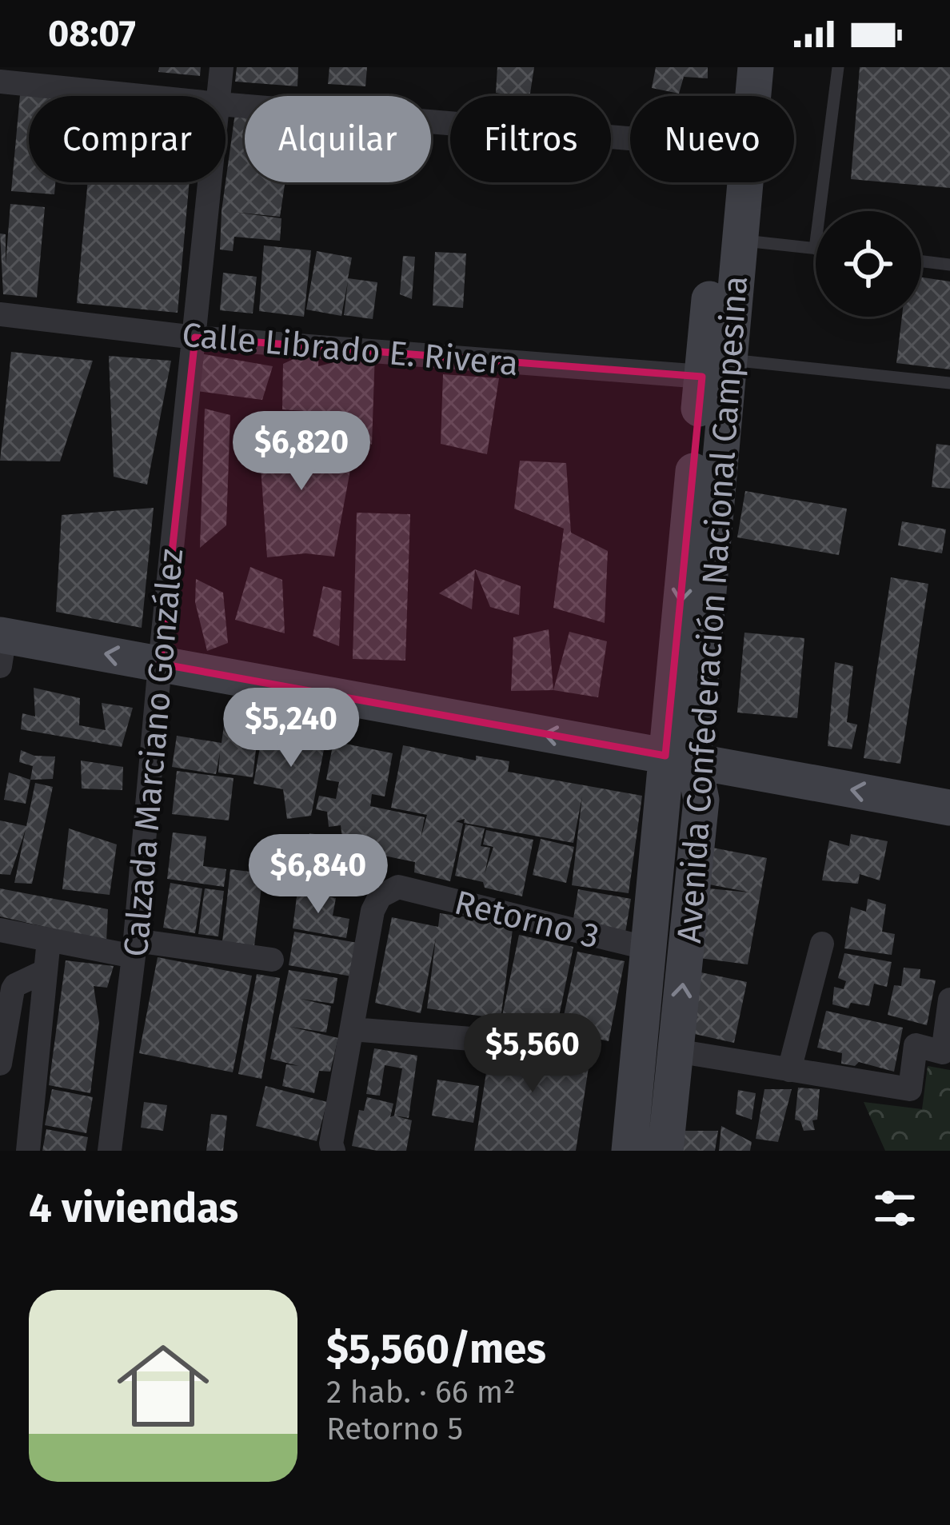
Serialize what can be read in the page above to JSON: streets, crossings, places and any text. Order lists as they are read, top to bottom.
{
  "streets": {
    "street": [
      "Calle Librado E. Rivera",
      "Avenida Confederación Nacional Campesina",
      "Calzada Marciano González",
      "Retorno 3"
    ]
  },
  "crossings": [
    ["Calle Librado E. Rivera", "Avenida Confederación Nacional Campesina"],
    ["Calle Librado E. Rivera", "Calzada Marciano González"],
    ["Avenida Confederación Nacional Campesina", "Retorno 3"]
  ],
  "page": {
    "status": "08:07",
    "chip": [
      "Comprar",
      "Alquilar",
      "Filtros",
      "Nuevo"
    ],
    "price": [
      "$6,820",
      "$5,240",
      "$6,840",
      "$5,560"
    ],
    "heading": "4 viviendas",
    "list": [
      {
        "name": "$5,560/mes",
        "note": "2 hab. · 66 m² · Retorno 5"
      }
    ]
  }
}
